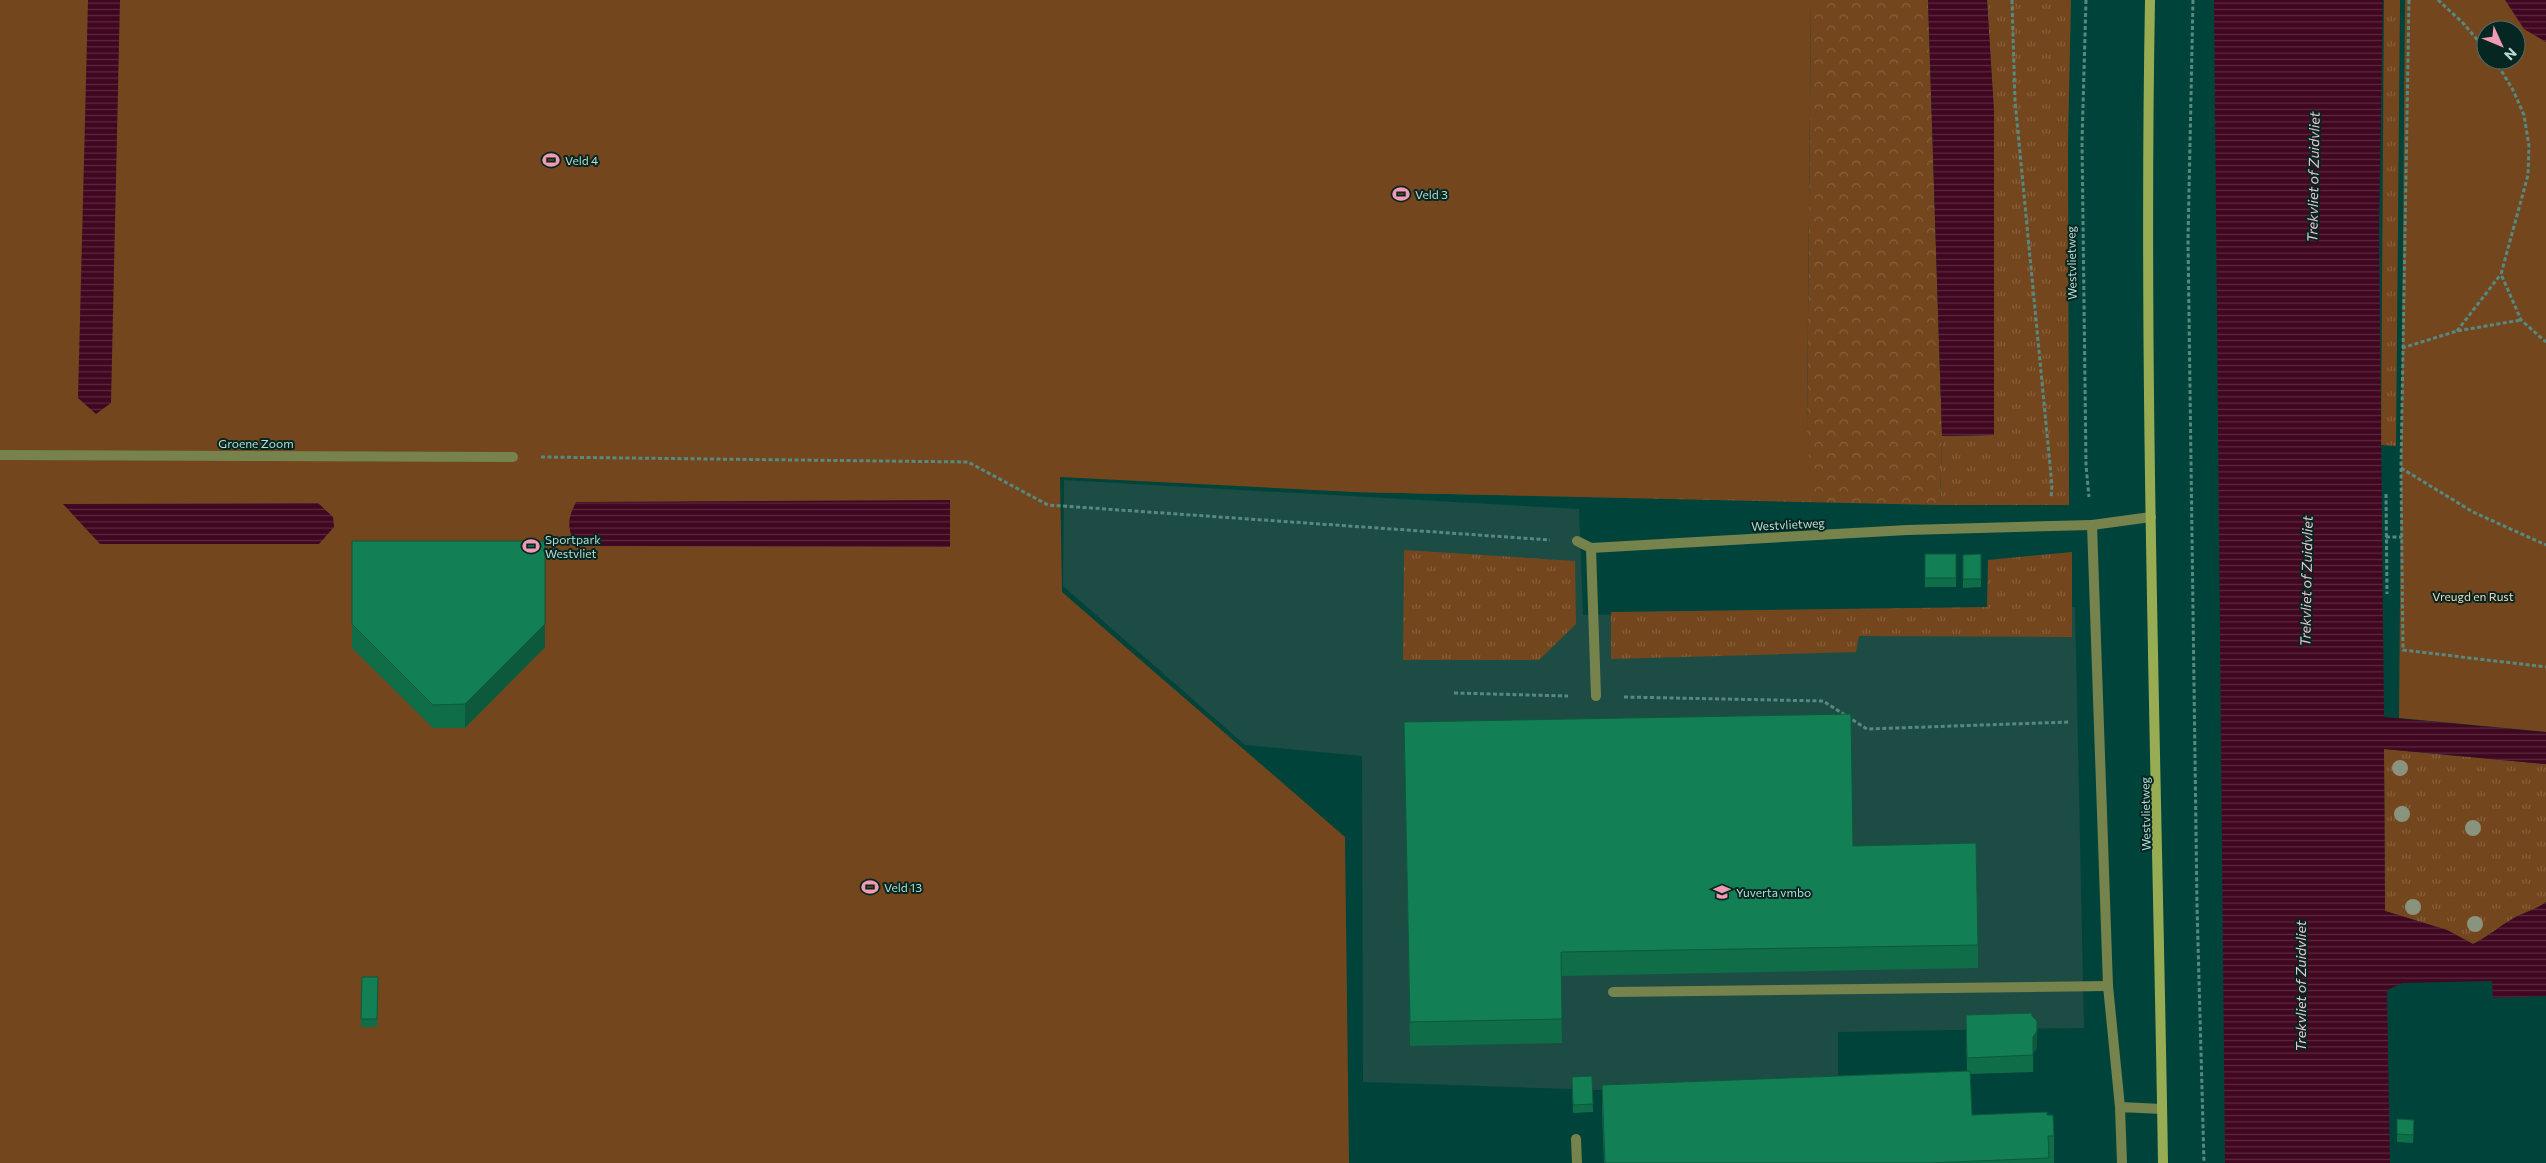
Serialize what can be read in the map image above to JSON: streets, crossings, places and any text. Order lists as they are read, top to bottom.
{
  "streets": {
    "street": ["Westvlietweg", "Groene Zoom"]
  },
  "water": ["Trekvliet of Zuidvliet"],
  "parks": ["Vreugd en Rust"],
  "places": {
    "sports": [
      "Veld 4",
      "Veld 3",
      "Sportpark Westvliet",
      "Veld 13"
    ],
    "school or university": ["Yuverta vmbo"]
  },
  "north": "bottom right"
}
